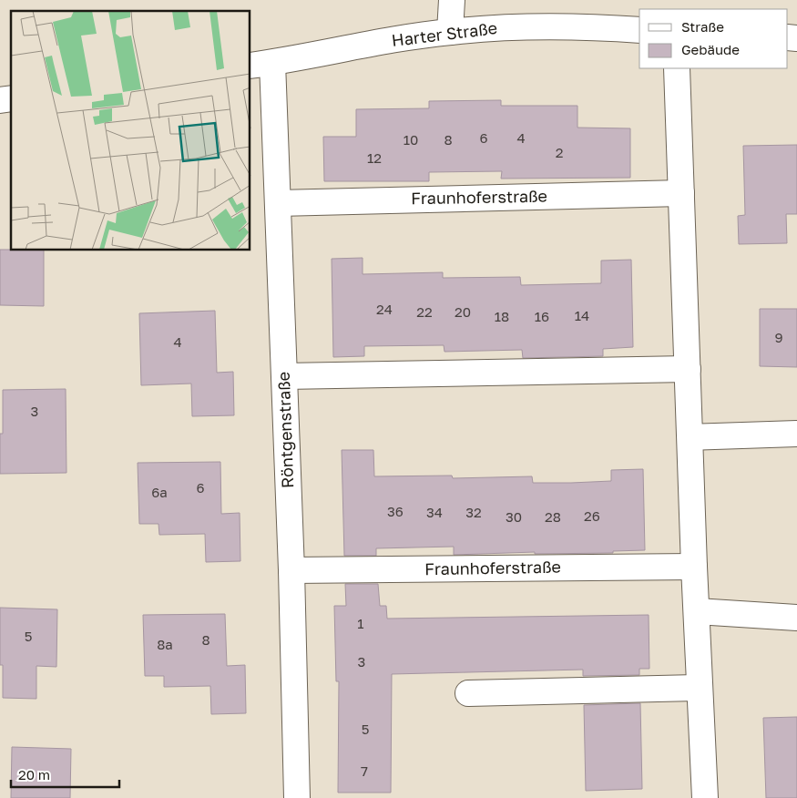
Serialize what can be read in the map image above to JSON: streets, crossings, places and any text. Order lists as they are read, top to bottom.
{
  "streets": {
    "street": ["Harter Straße", "Fraunhoferstraße", "Röntgenstraße"]
  },
  "crossings": [
    ["Harter Straße", "Röntgenstraße"],
    ["Fraunhoferstraße", "Röntgenstraße"]
  ],
  "house_numbers": [
    "6",
    "4",
    "10",
    "8",
    "2",
    "12",
    "24",
    "22",
    "20",
    "14",
    "18",
    "16",
    "9",
    "4",
    "3",
    "6",
    "6a",
    "36",
    "34",
    "32",
    "26",
    "30",
    "28",
    "1",
    "5",
    "8",
    "8a",
    "3",
    "5",
    "7"
  ],
  "legend": ["Straße", "Gebäude"],
  "scale_bar": "20 m"
}
